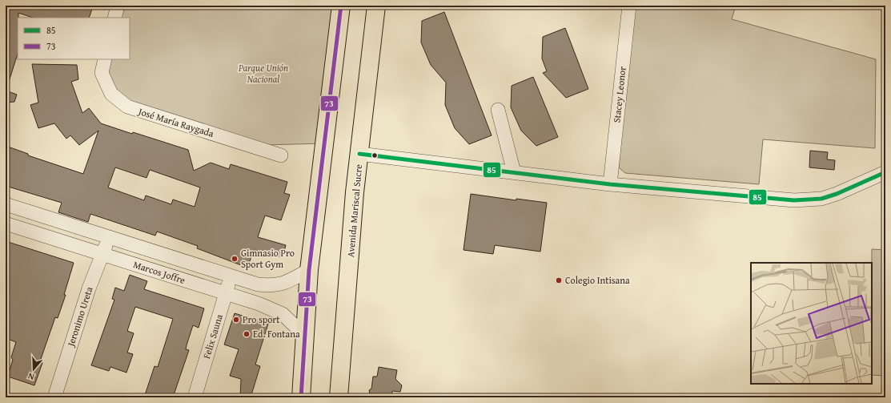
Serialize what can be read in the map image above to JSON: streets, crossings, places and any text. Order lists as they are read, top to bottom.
{
  "streets": {
    "main road": ["Avenida Mariscal Sucre"],
    "street": [
      "Stacey Leonor",
      "José María Raygada",
      "Marcos Joffre",
      "Jeronimo Ureta",
      "Felix Sauna"
    ]
  },
  "crossings": [
    ["Marcos Joffre", "Jeronimo Ureta"],
    ["Marcos Joffre", "Felix Sauna"]
  ],
  "parks": ["Parque Unión Nacional"],
  "places": [
    "Gimnasio Pro Sport Gym",
    "Colegio Intisana",
    "Pro sport",
    "Ed. Fontana"
  ],
  "lines": ["transit line 73", "transit line 85"],
  "legend": ["85", "73"],
  "north": "bottom"
}
